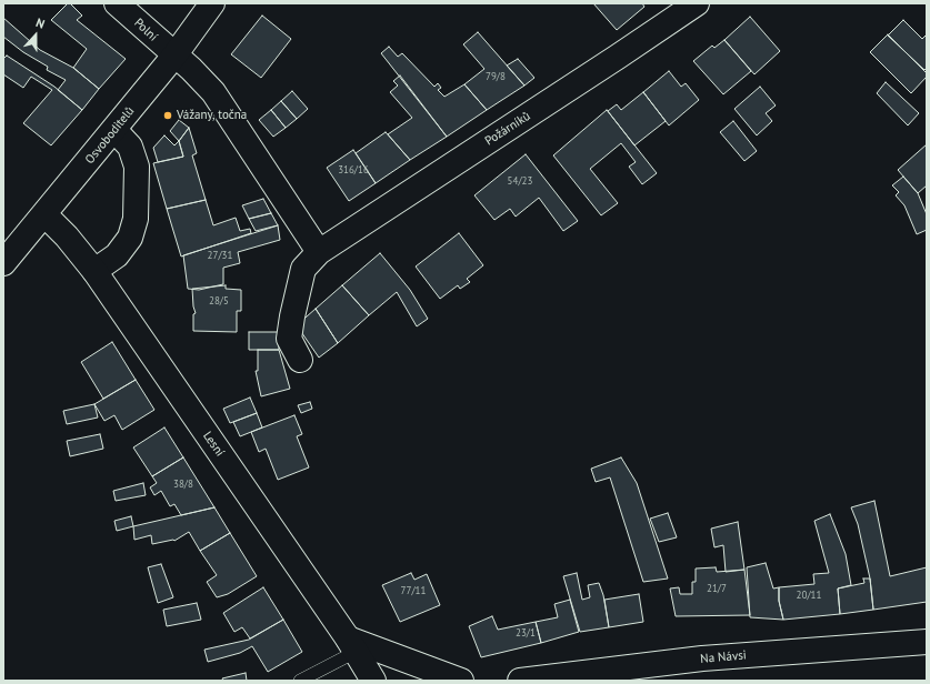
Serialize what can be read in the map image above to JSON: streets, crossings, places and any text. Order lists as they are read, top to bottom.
{
  "streets": {
    "street": [
      "Polní",
      "Požárníků",
      "Osvoboditelů",
      "Lesní",
      "Na Návsi"
    ]
  },
  "crossings": [
    ["Polní", "Osvoboditelů"],
    ["Osvoboditelů", "Lesní"]
  ],
  "places": ["Vážany, točna"],
  "house_numbers": [
    "79/8",
    "316/16",
    "54/23",
    "27/31",
    "28/5",
    "38/8",
    "21/7",
    "77/11",
    "20/11",
    "23/1"
  ],
  "north": "top"
}
